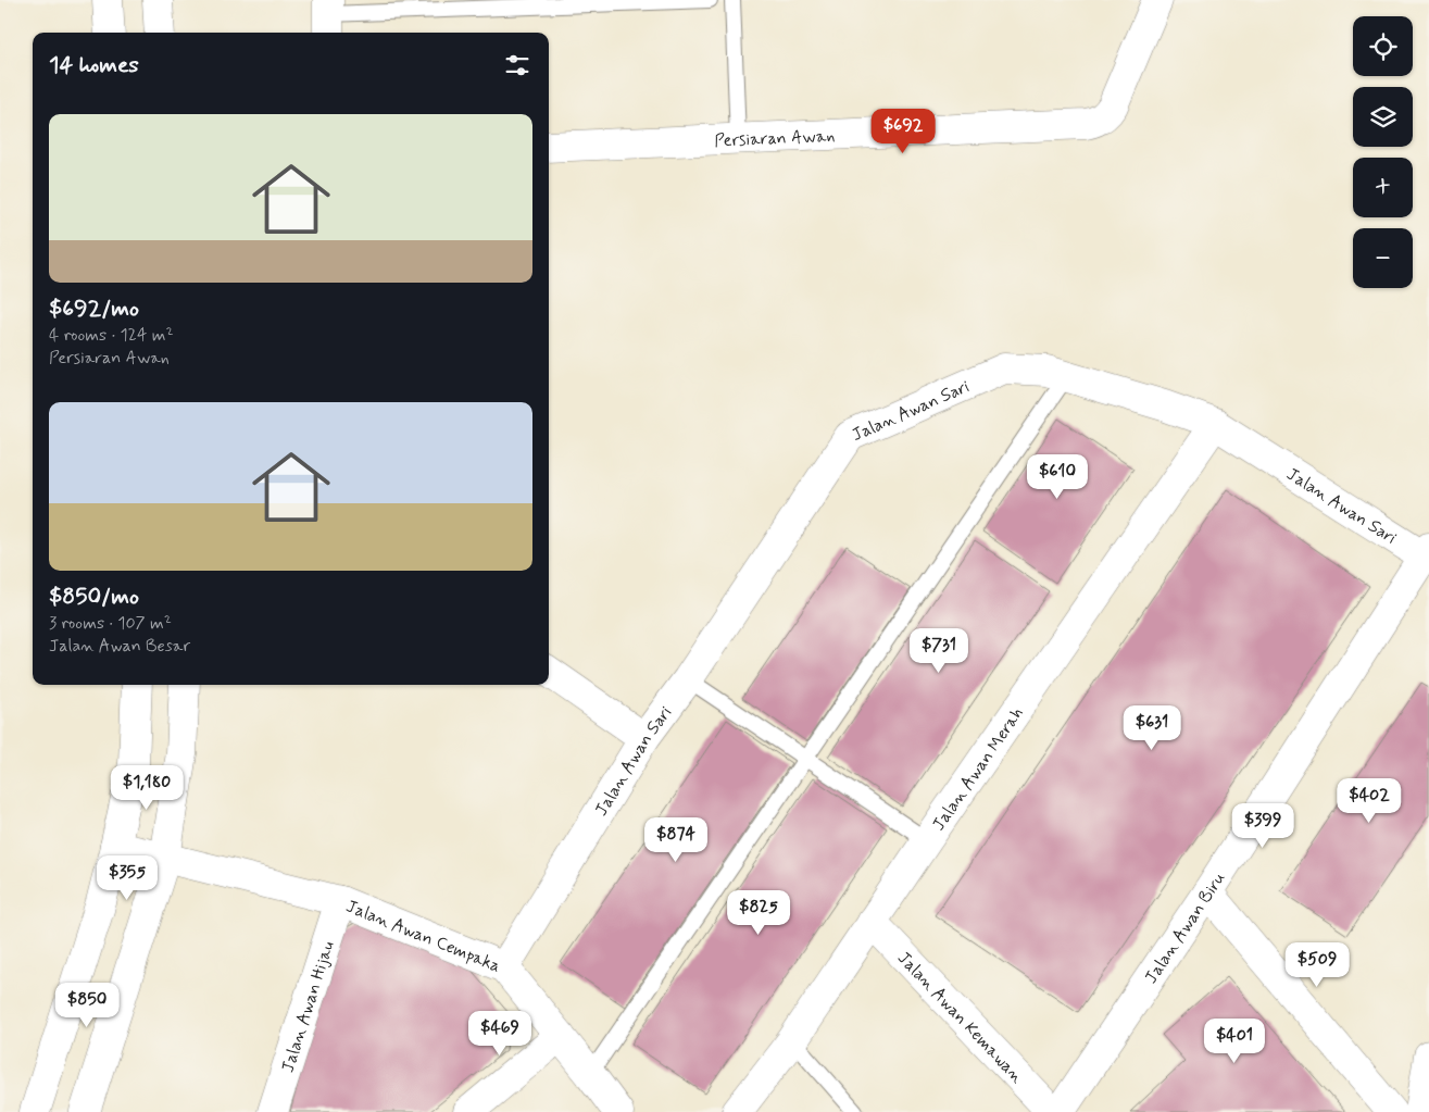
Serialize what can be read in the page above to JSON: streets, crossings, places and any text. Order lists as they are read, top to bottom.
{
  "streets": {
    "street": [
      "Persiaran Awan",
      "Jalan Awan Sari",
      "Jalan Awan Merah",
      "Jalan Awan Biru",
      "Jalan Awan Cempaka",
      "Jalan Awan Hijau",
      "Jalan Awan Kemawan"
    ]
  },
  "crossings": [
    ["Jalan Awan Sari", "Jalan Awan Merah"],
    ["Jalan Awan Sari", "Jalan Awan Biru"],
    ["Jalan Awan Sari", "Jalan Awan Cempaka"],
    ["Jalan Awan Merah", "Jalan Awan Kemawan"],
    ["Jalan Awan Cempaka", "Jalan Awan Hijau"]
  ],
  "page": {
    "map_buttons": ["+", "−"],
    "heading": "14 homes",
    "list": [
      {
        "name": "$692/mo",
        "note": "4 rooms · 124 m² · Persiaran Awan"
      },
      {
        "name": "$850/mo",
        "note": "3 rooms · 107 m² · Jalan Awan Besar"
      }
    ],
    "price": [
      "$692",
      "$610",
      "$731",
      "$631",
      "$1,180",
      "$402",
      "$399",
      "$874",
      "$355",
      "$825",
      "$509",
      "$850",
      "$469",
      "$401"
    ]
  }
}
